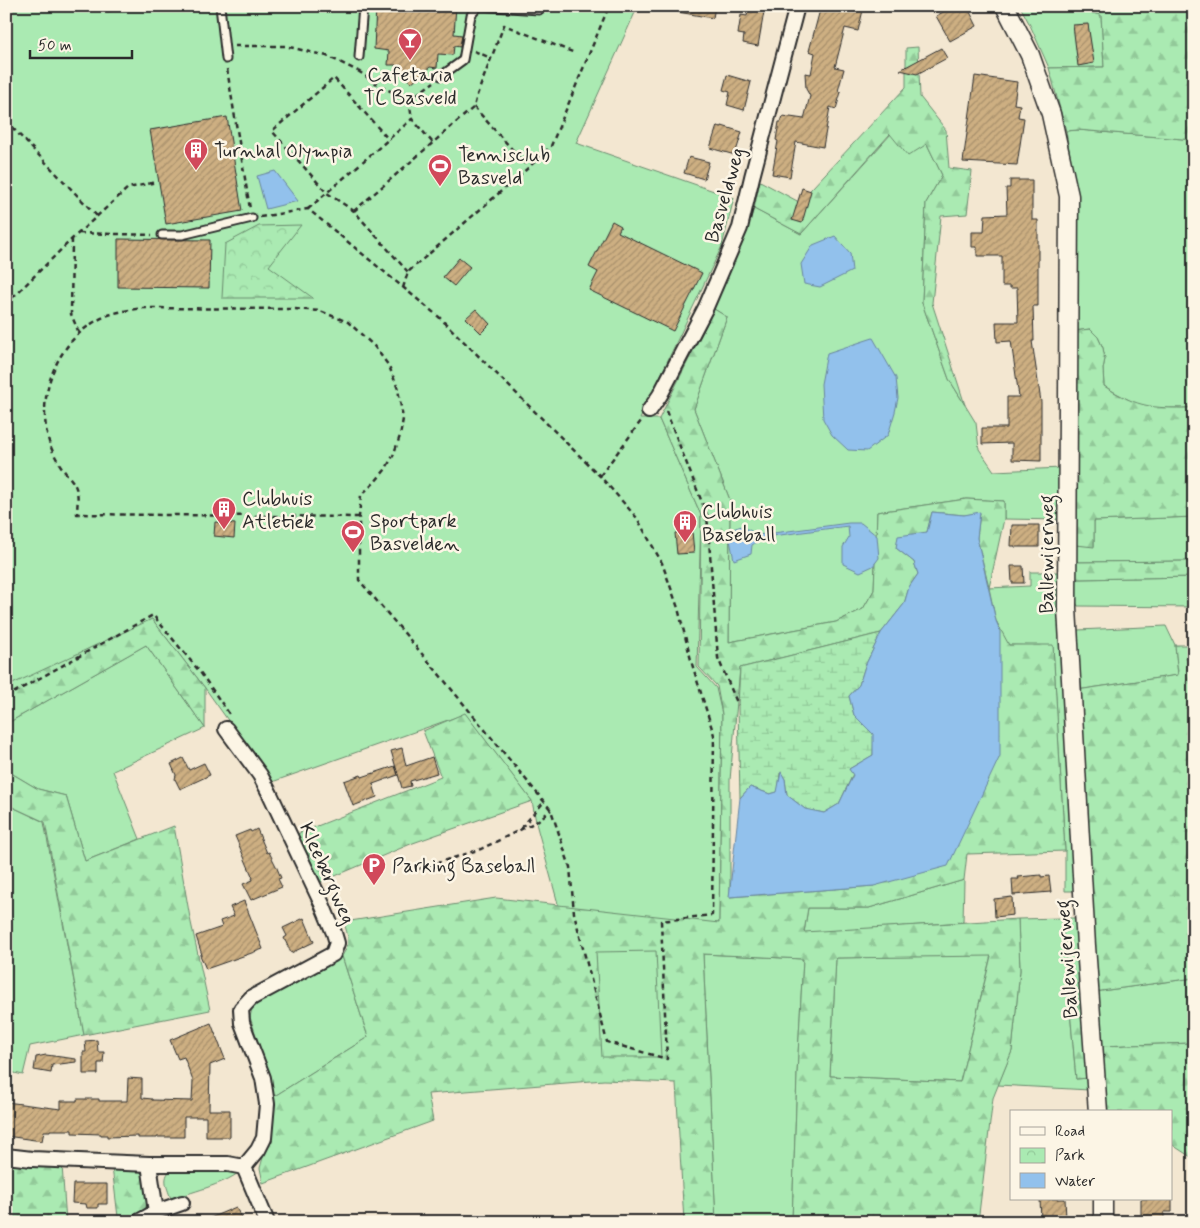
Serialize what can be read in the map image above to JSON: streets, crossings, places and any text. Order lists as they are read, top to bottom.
{
  "streets": {
    "street": ["Basveldweg", "Ballewijerweg", "Kleebergweg"]
  },
  "places": {
    "bar": ["Cafetaria TC Basveld"],
    "building": ["Turnhal Olympia", "Clubhuis Atletiek", "Clubhuis Baseball"],
    "sports": ["Tennisclub Basveld", "Sportpark Basvelden"],
    "parking": ["Parking Baseball"]
  },
  "legend": ["Road", "Park", "Water"],
  "scale_bar": "50 m"
}
